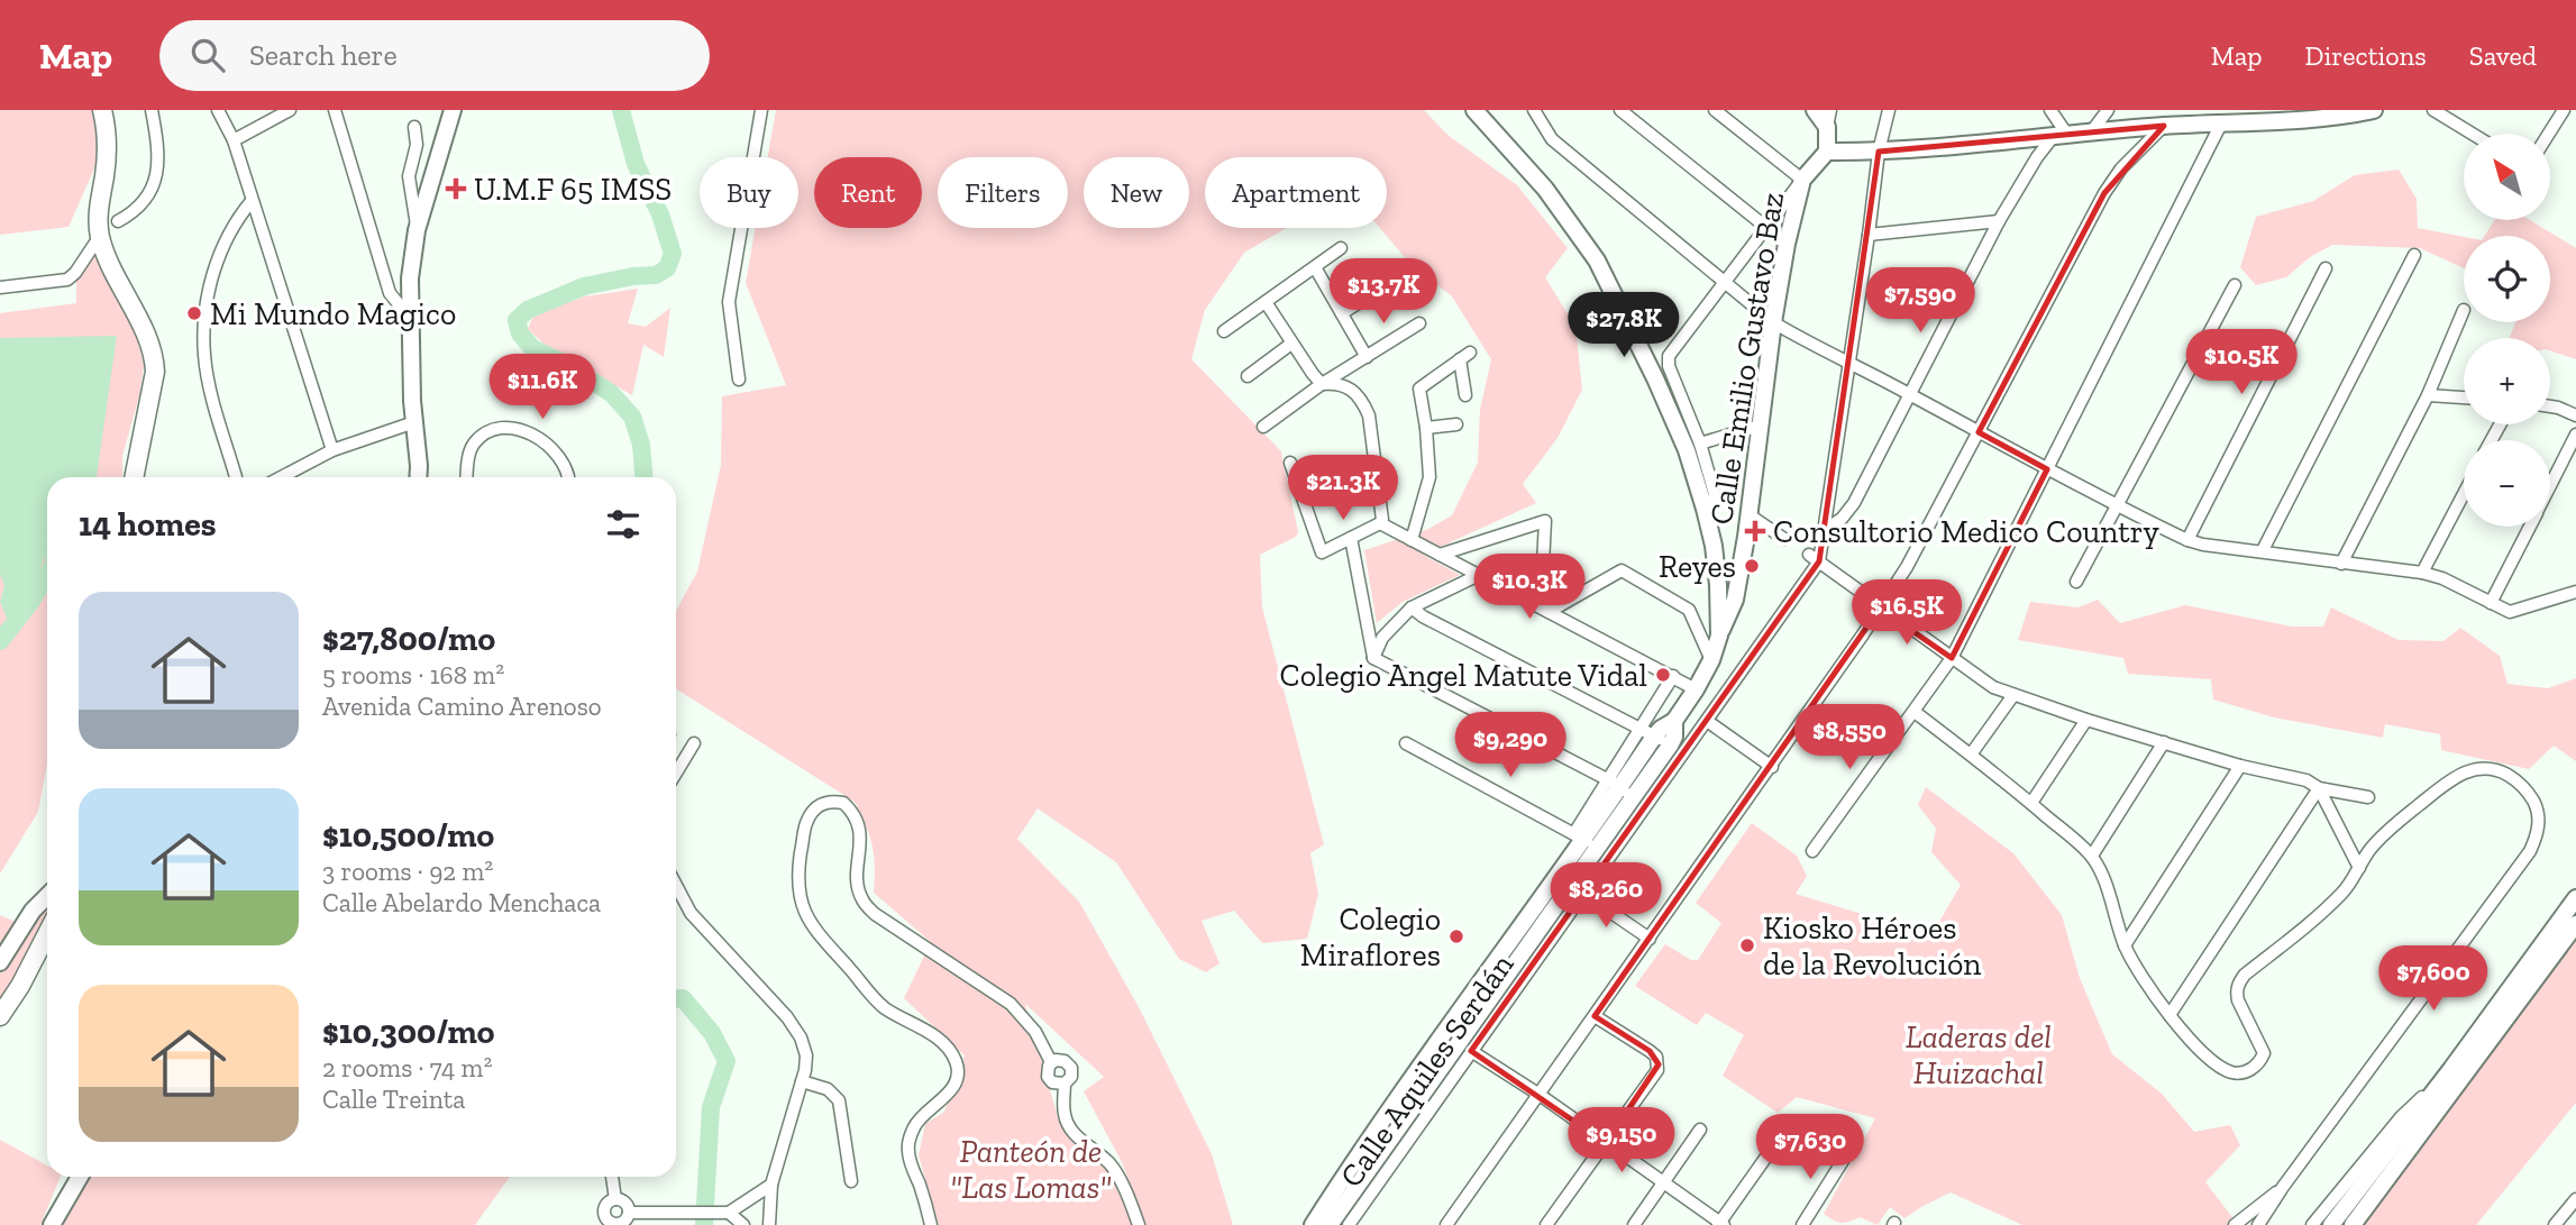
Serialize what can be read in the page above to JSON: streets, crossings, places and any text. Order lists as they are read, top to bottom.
{
  "streets": {
    "main road": ["Calle Emilio Gustavo Baz"],
    "street": ["Calle Aquiles Serdán"]
  },
  "parks": ["Laderas del Huizachal", "Panteón de \"Las Lomas\""],
  "places": {
    "health": ["U.M.F 65 IMSS", "Consultorio Medico Country"],
    "other": [
      "Mi Mundo Magico",
      "Reyes",
      "Colegio Angel Matute Vidal",
      "Colegio Miraflores",
      "Kiosko Héroes de la Revolución"
    ]
  },
  "north": "top left",
  "page": {
    "header": "Map",
    "search": "Search here",
    "nav": ["Map", "Directions", "Saved"],
    "map_buttons": ["+", "−"],
    "chip": [
      "Buy",
      "Rent",
      "Filters",
      "New",
      "Apartment"
    ],
    "price": [
      "$13.7K",
      "$7,590",
      "$27.8K",
      "$10.5K",
      "$11.6K",
      "$21.3K",
      "$10.3K",
      "$16.5K",
      "$8,550",
      "$9,290",
      "$8,260",
      "$7,600",
      "$9,150",
      "$7,630"
    ],
    "heading": "14 homes",
    "list": [
      {
        "name": "$27,800/mo",
        "note": "5 rooms · 168 m² · Avenida Camino Arenoso"
      },
      {
        "name": "$10,500/mo",
        "note": "3 rooms · 92 m² · Calle Abelardo Menchaca"
      },
      {
        "name": "$10,300/mo",
        "note": "2 rooms · 74 m² · Calle Treinta"
      }
    ]
  }
}
